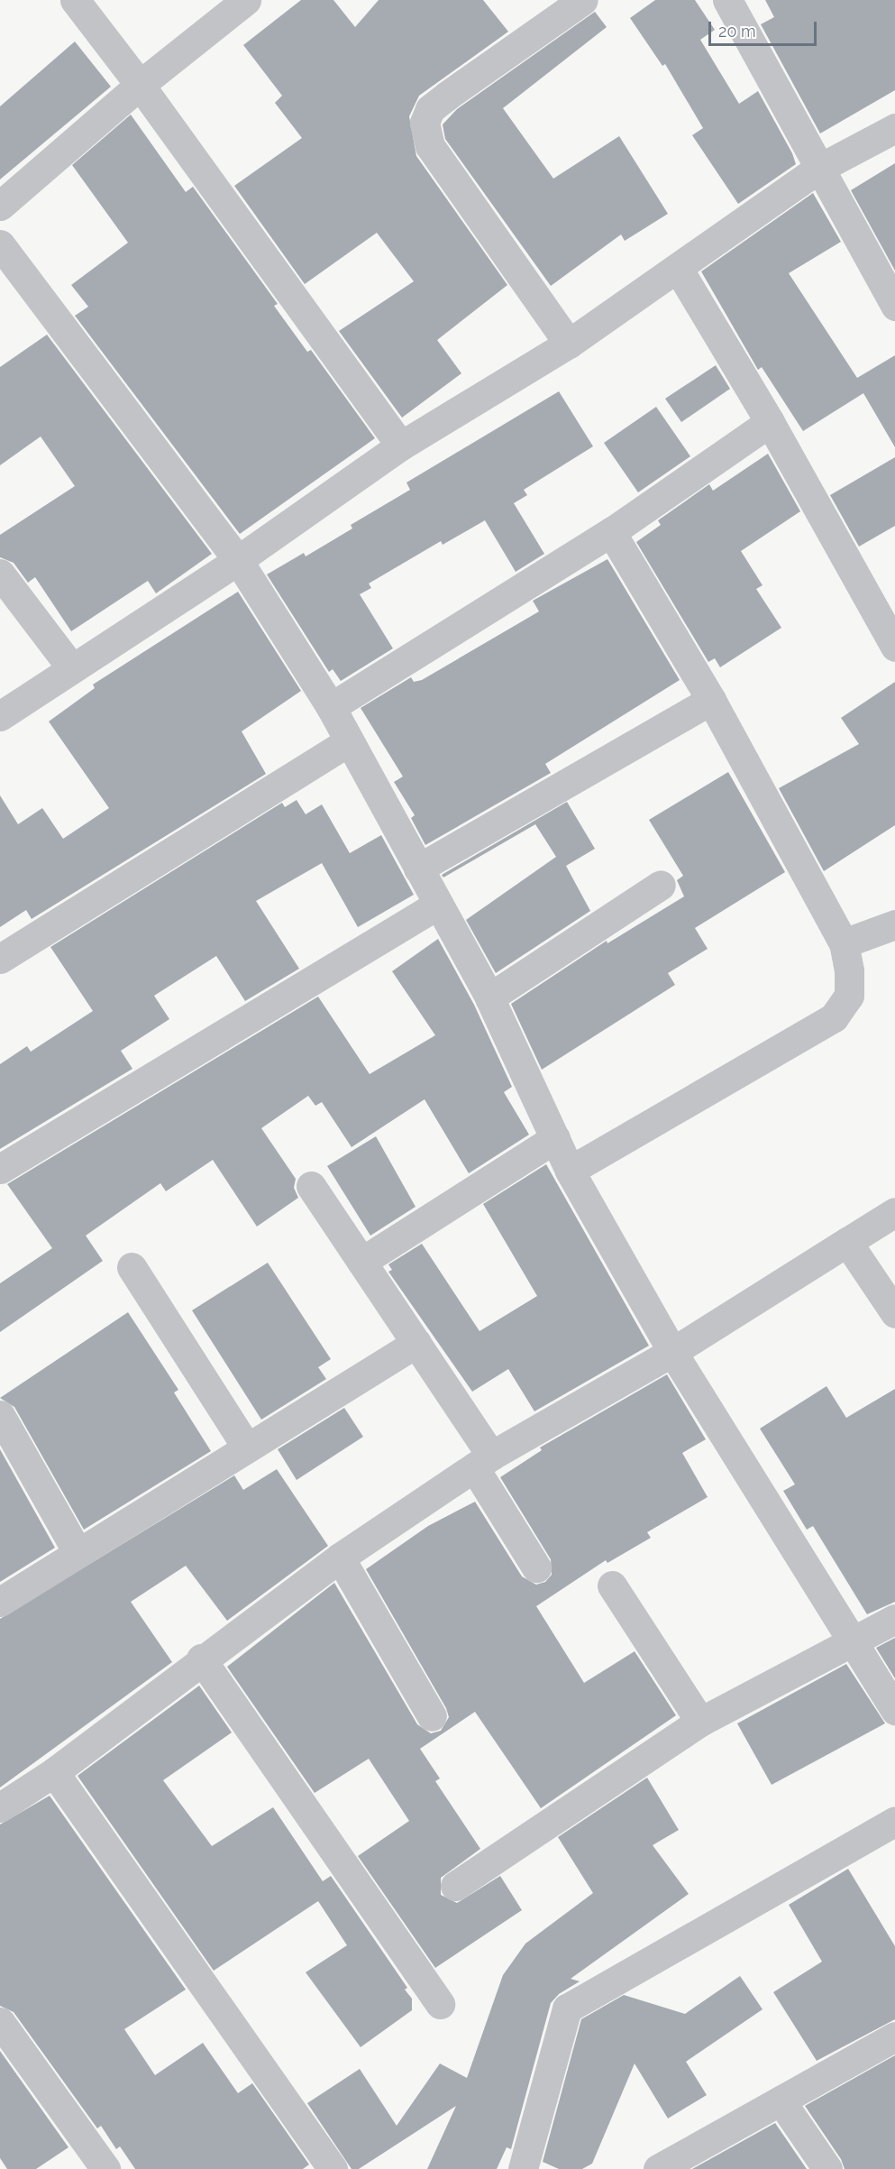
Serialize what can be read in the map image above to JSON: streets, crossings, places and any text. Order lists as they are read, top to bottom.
{
  "scale_bar": "20 m"
}
